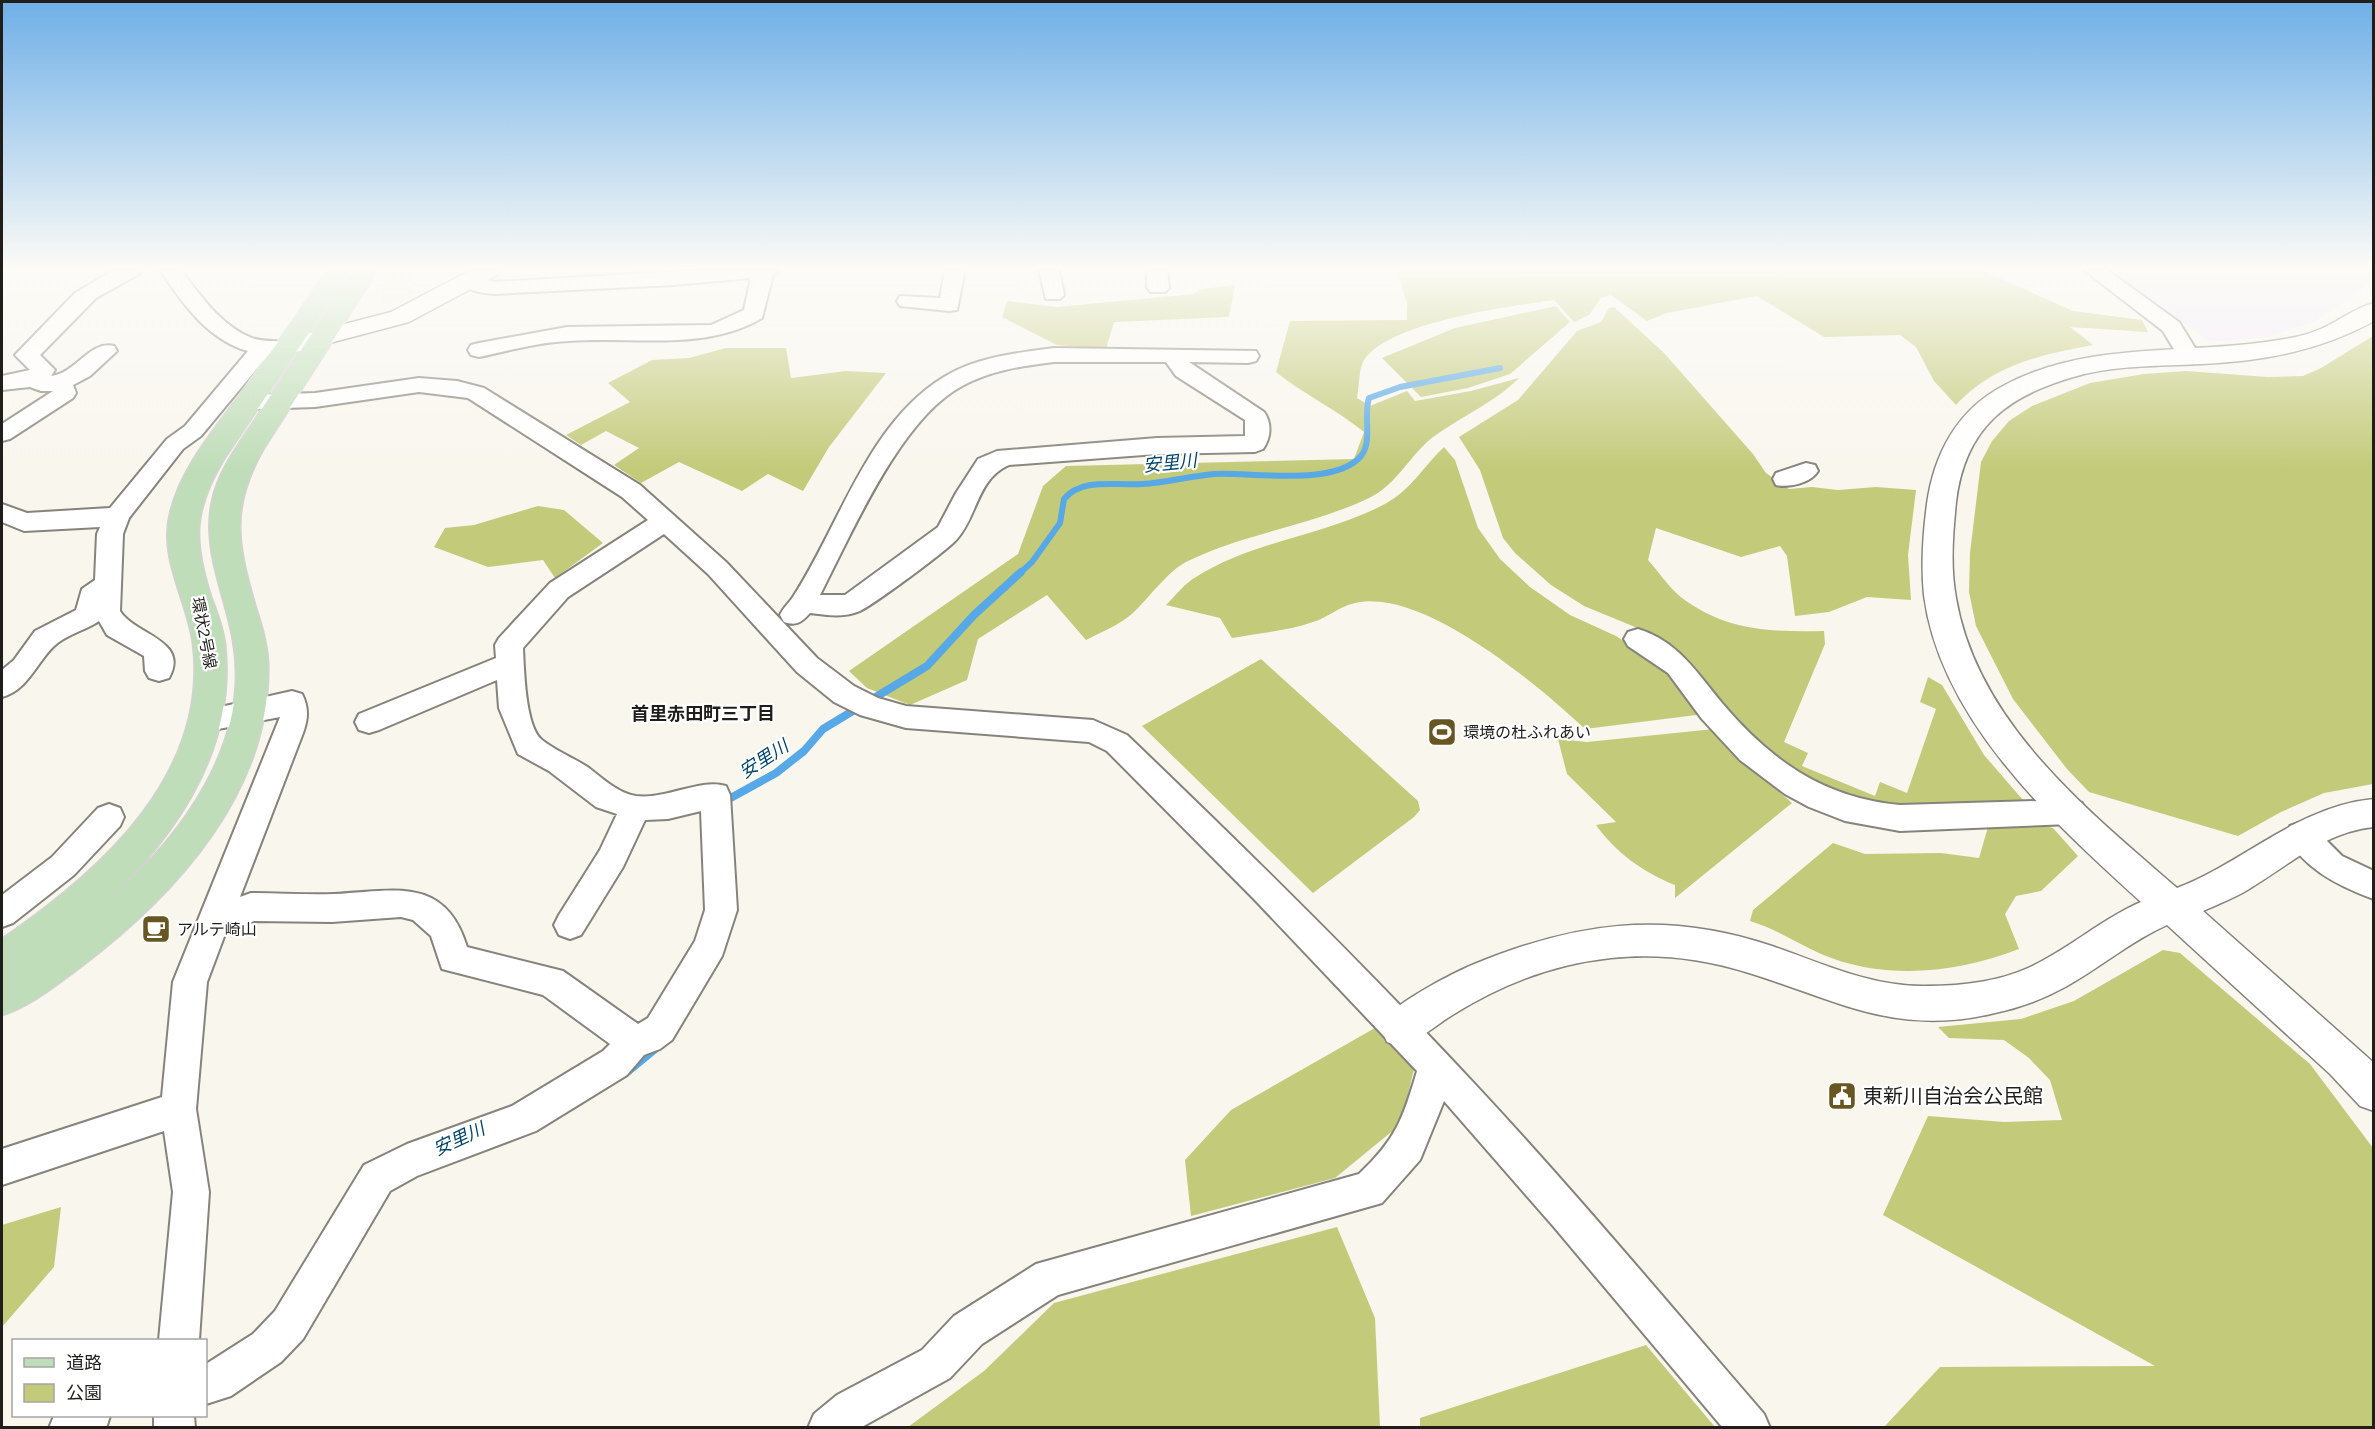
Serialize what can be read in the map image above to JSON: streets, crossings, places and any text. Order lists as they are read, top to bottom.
{
  "streets": {
    "main road": ["環状2号線"]
  },
  "districts": ["首里赤田町三丁目"],
  "water": ["安里川"],
  "places": {
    "sports": ["環境の杜ふれあい"],
    "cafe": ["アルテ崎山"],
    "public building": ["東新川自治会公民館"]
  },
  "legend": ["道路", "公園"]
}
